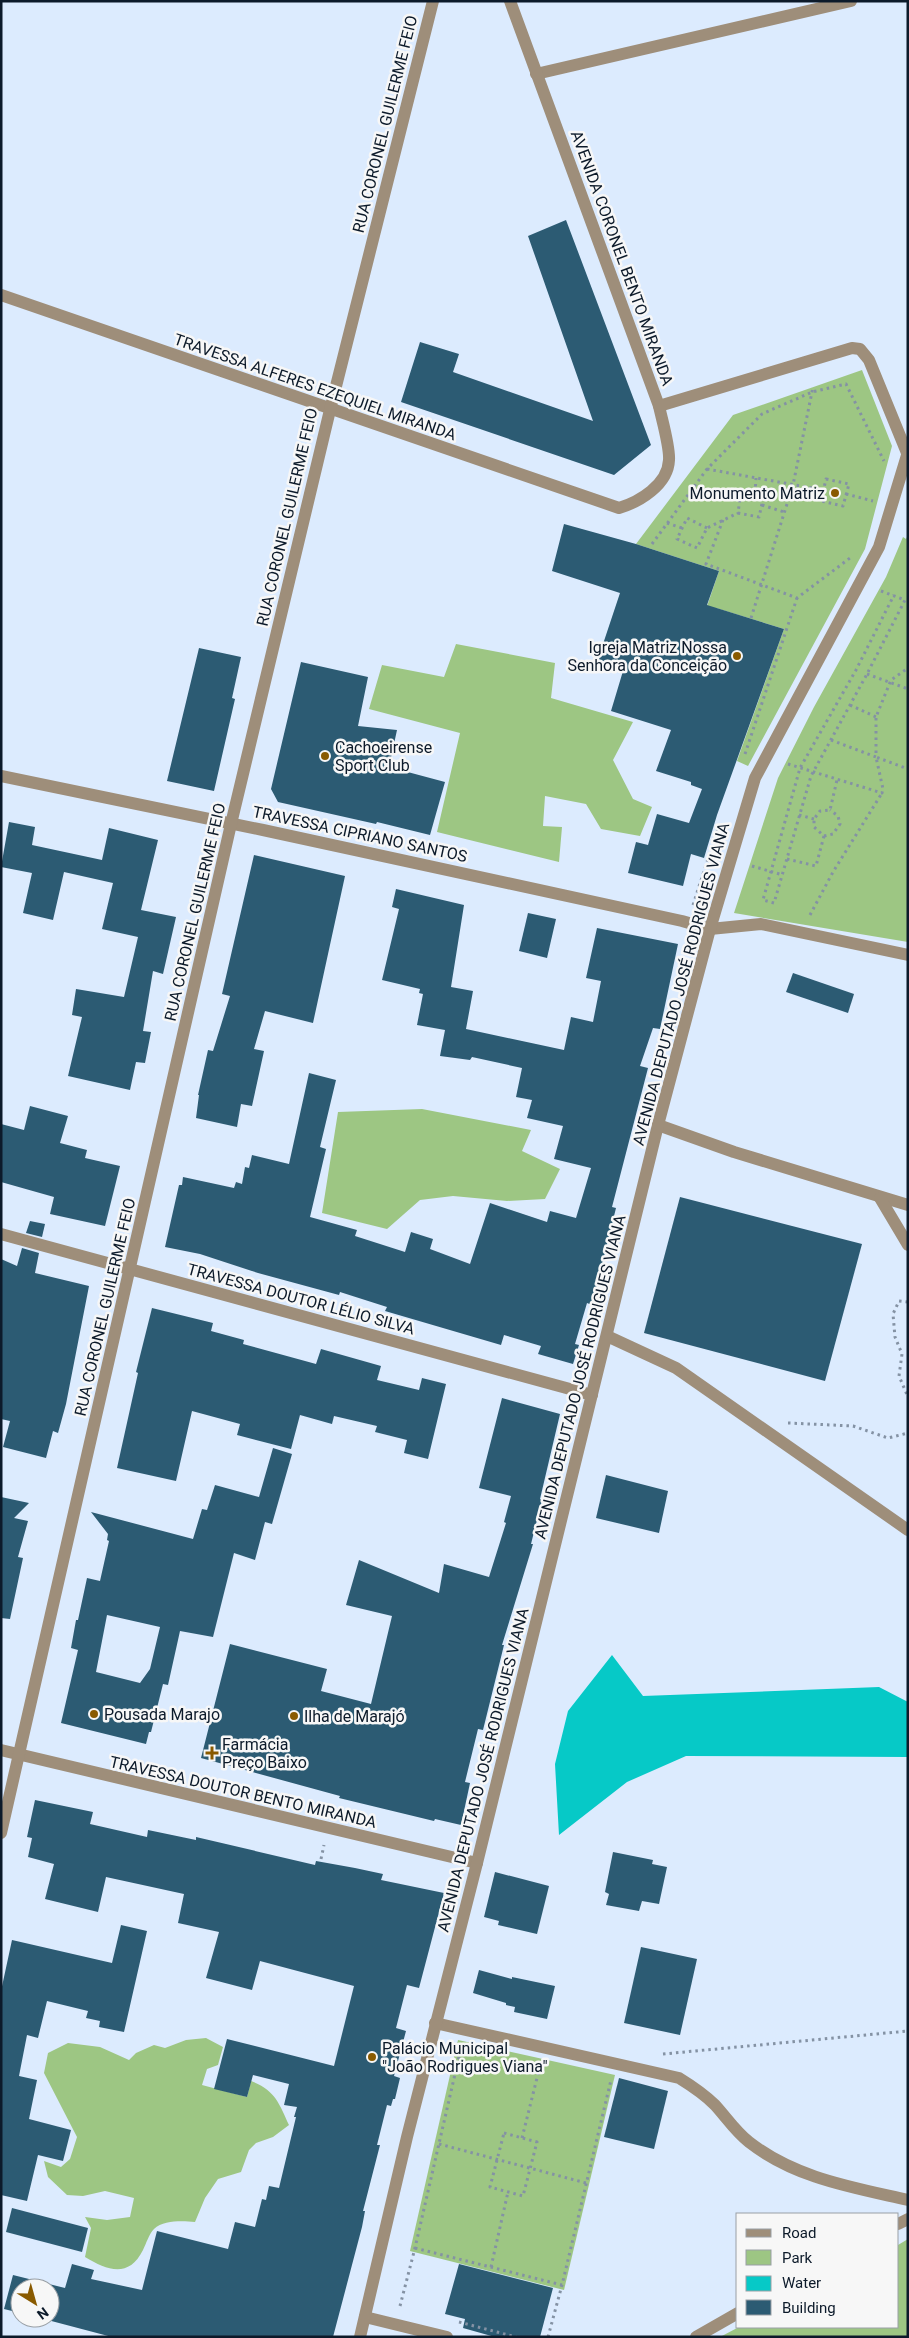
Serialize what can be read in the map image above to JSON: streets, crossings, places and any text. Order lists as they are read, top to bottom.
{
  "streets": {
    "street": [
      "RUA CORONEL GUILERME FEIO",
      "AVENIDA CORONEL BENTO MIRANDA",
      "TRAVESSA ALFERES EZEQUIEL MIRANDA",
      "TRAVESSA CIPRIANO SANTOS",
      "AVENIDA DEPUTADO JOSÉ RODRIGUES VIANA",
      "TRAVESSA DOUTOR LÉLIO SILVA",
      "TRAVESSA DOUTOR BENTO MIRANDA"
    ]
  },
  "crossings": [
    ["RUA CORONEL GUILERME FEIO", "TRAVESSA ALFERES EZEQUIEL MIRANDA"],
    ["RUA CORONEL GUILERME FEIO", "TRAVESSA CIPRIANO SANTOS"],
    ["RUA CORONEL GUILERME FEIO", "TRAVESSA DOUTOR LÉLIO SILVA"],
    ["RUA CORONEL GUILERME FEIO", "TRAVESSA DOUTOR BENTO MIRANDA"],
    ["AVENIDA CORONEL BENTO MIRANDA", "TRAVESSA ALFERES EZEQUIEL MIRANDA"],
    ["TRAVESSA CIPRIANO SANTOS", "AVENIDA DEPUTADO JOSÉ RODRIGUES VIANA"],
    ["AVENIDA DEPUTADO JOSÉ RODRIGUES VIANA", "TRAVESSA DOUTOR LÉLIO SILVA"],
    ["AVENIDA DEPUTADO JOSÉ RODRIGUES VIANA", "TRAVESSA DOUTOR BENTO MIRANDA"]
  ],
  "places": {
    "other": [
      "Monumento Matriz",
      "Igreja Matriz Nossa Senhora da Conceição",
      "Cachoeirense Sport Club",
      "Pousada Marajo",
      "Ilha de Marajó",
      "Palácio Municipal \"João Rodrigues Viana\""
    ],
    "health": ["Farmácia Preço Baixo"]
  },
  "legend": [
    "Road",
    "Park",
    "Water",
    "Building"
  ],
  "north": "bottom right"
}
